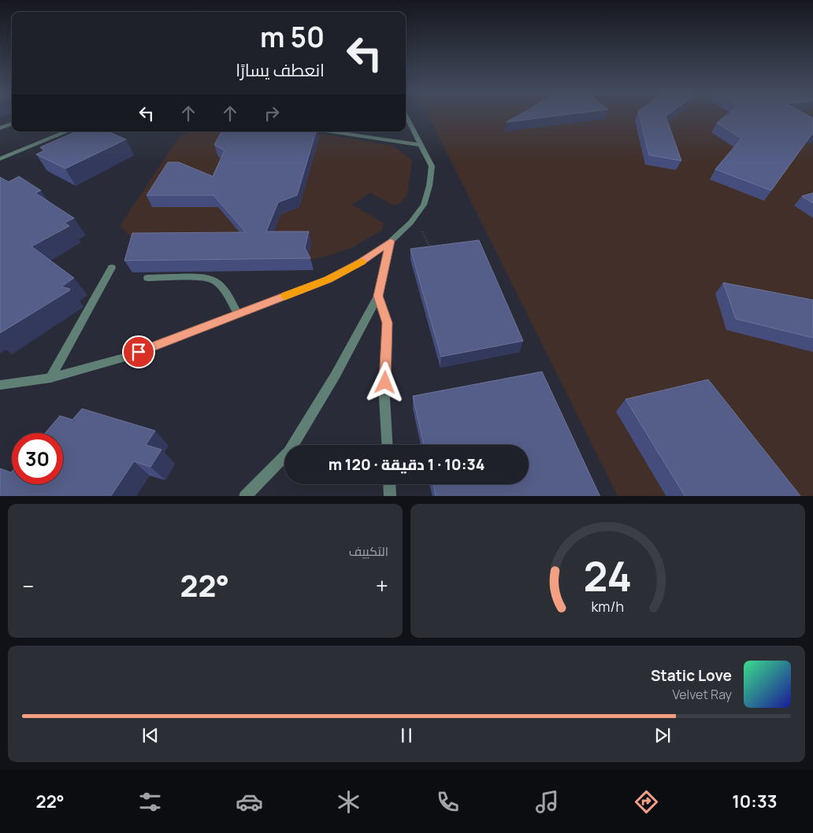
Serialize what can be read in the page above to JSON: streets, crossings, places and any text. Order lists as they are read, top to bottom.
{
  "page": {
    "turn": ["50 m", "انعطف يسارًا"],
    "limit": "30",
    "trip": "10:34 · 1 دقيقة · 120 m",
    "tile": "التكييف",
    "heat": ["−", "22°", "+"],
    "song": ["Static Love", "Velvet Ray"],
    "tabs": ["10:33", "22°"],
    "gauge": ["24", "km/h"]
  }
}
